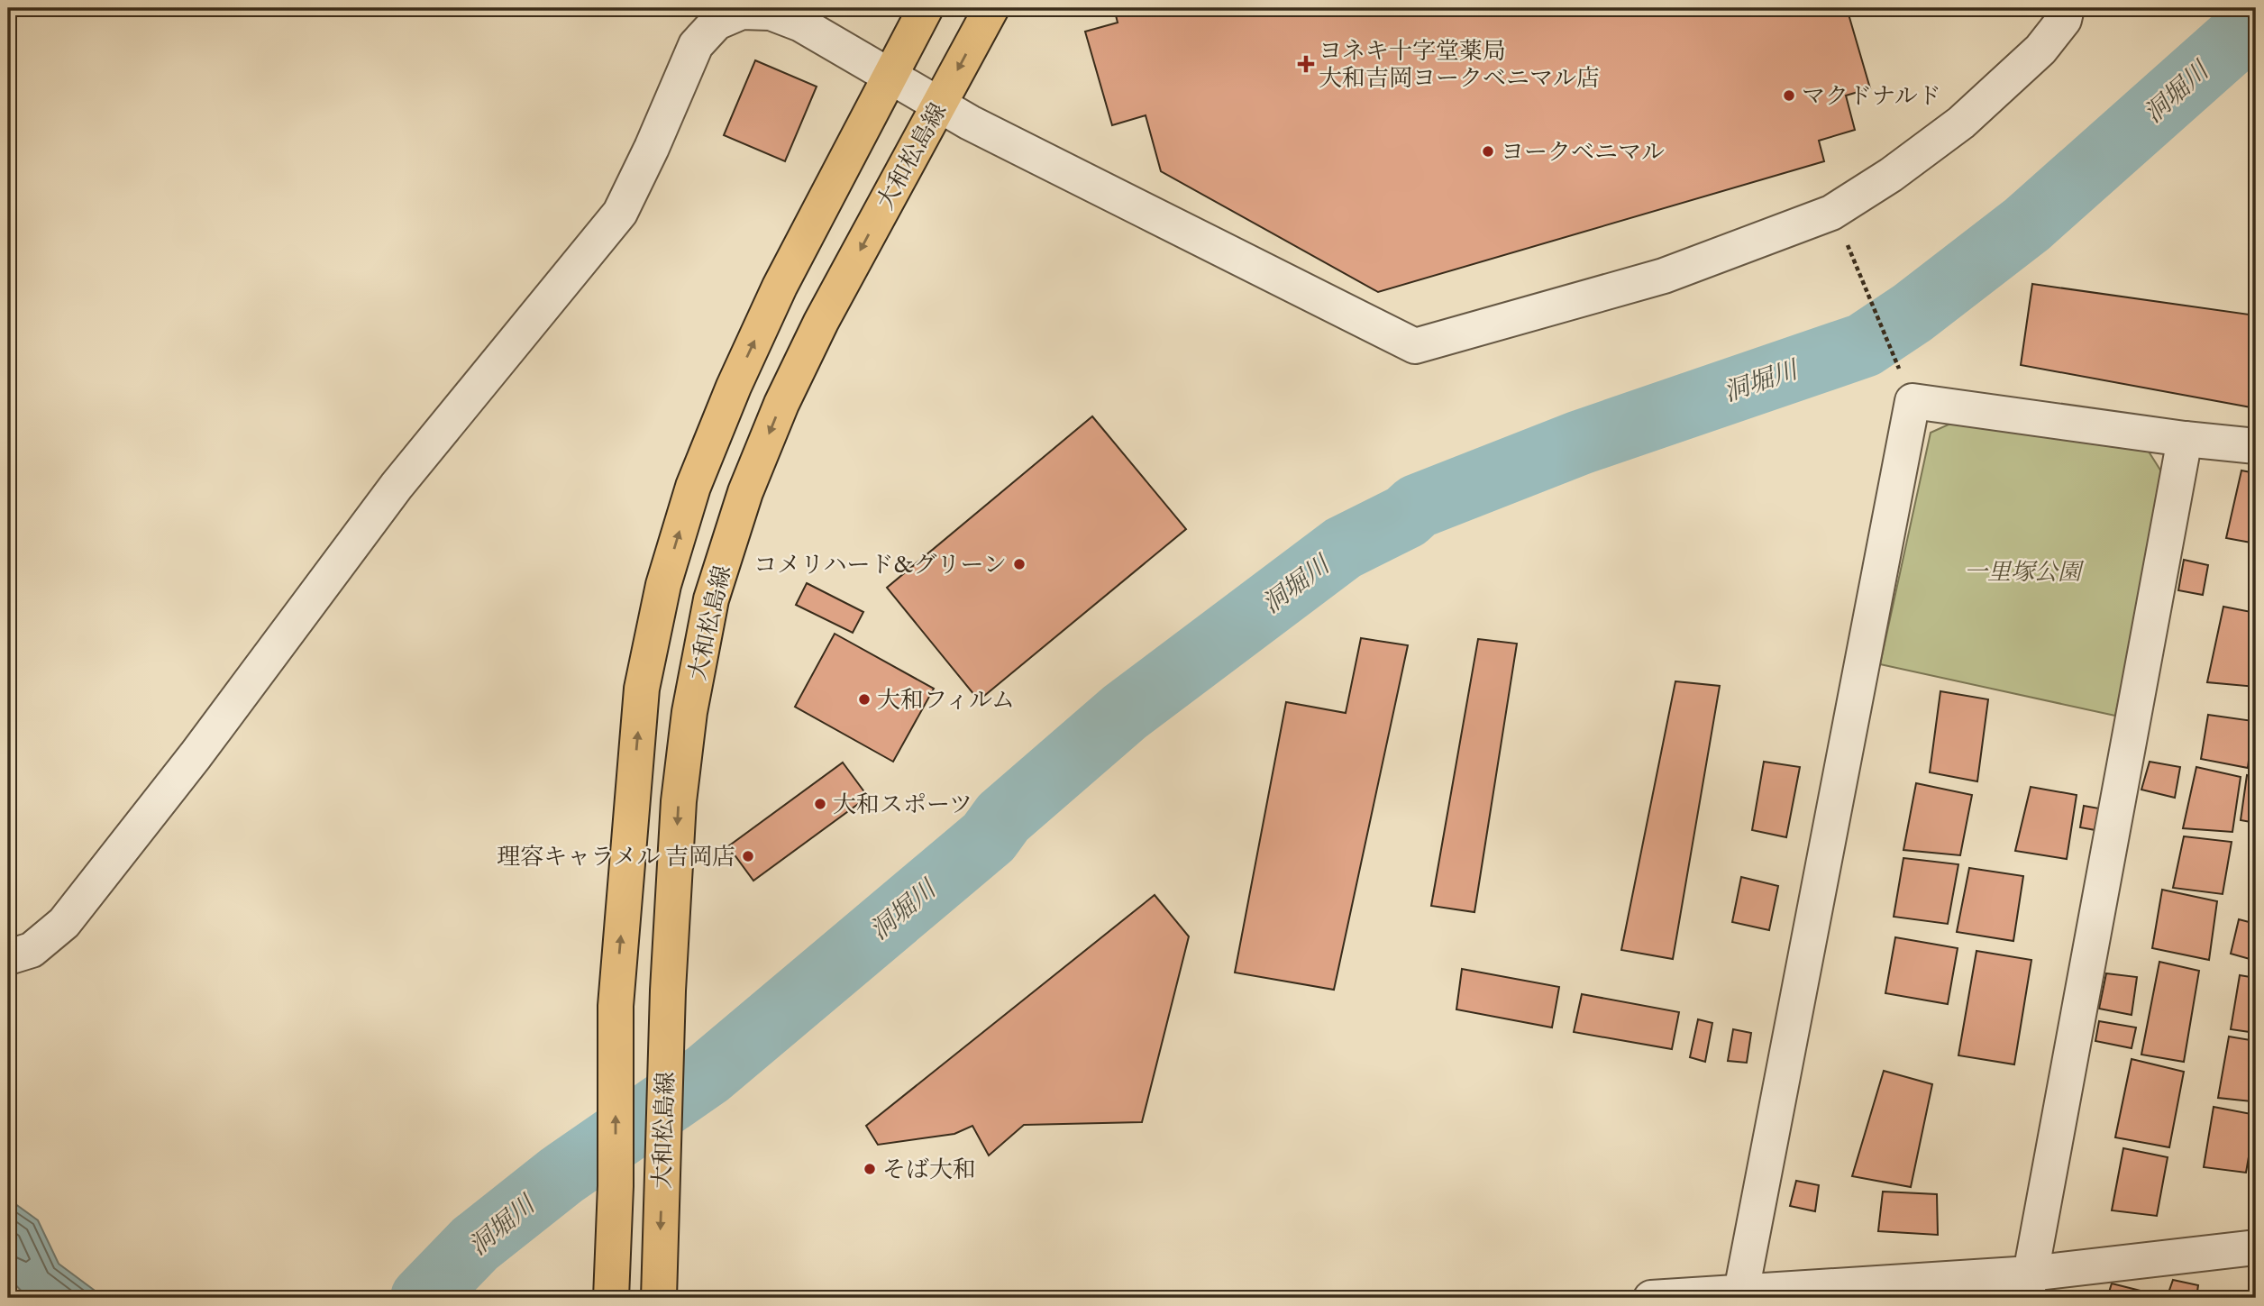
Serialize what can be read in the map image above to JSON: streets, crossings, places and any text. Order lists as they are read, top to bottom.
{
  "streets": {
    "main road": ["大和松島線"]
  },
  "water": ["洞堀川"],
  "parks": ["一里塚公園"],
  "places": {
    "health": ["ヨネキ十字堂薬局 大和吉岡ヨークベニマル店"],
    "other": [
      "マクドナルド",
      "ヨークベニマル",
      "コメリハード&グリーン",
      "大和フィルム",
      "大和スポーツ",
      "理容キャラメル 吉岡店",
      "そば大和"
    ]
  }
}
